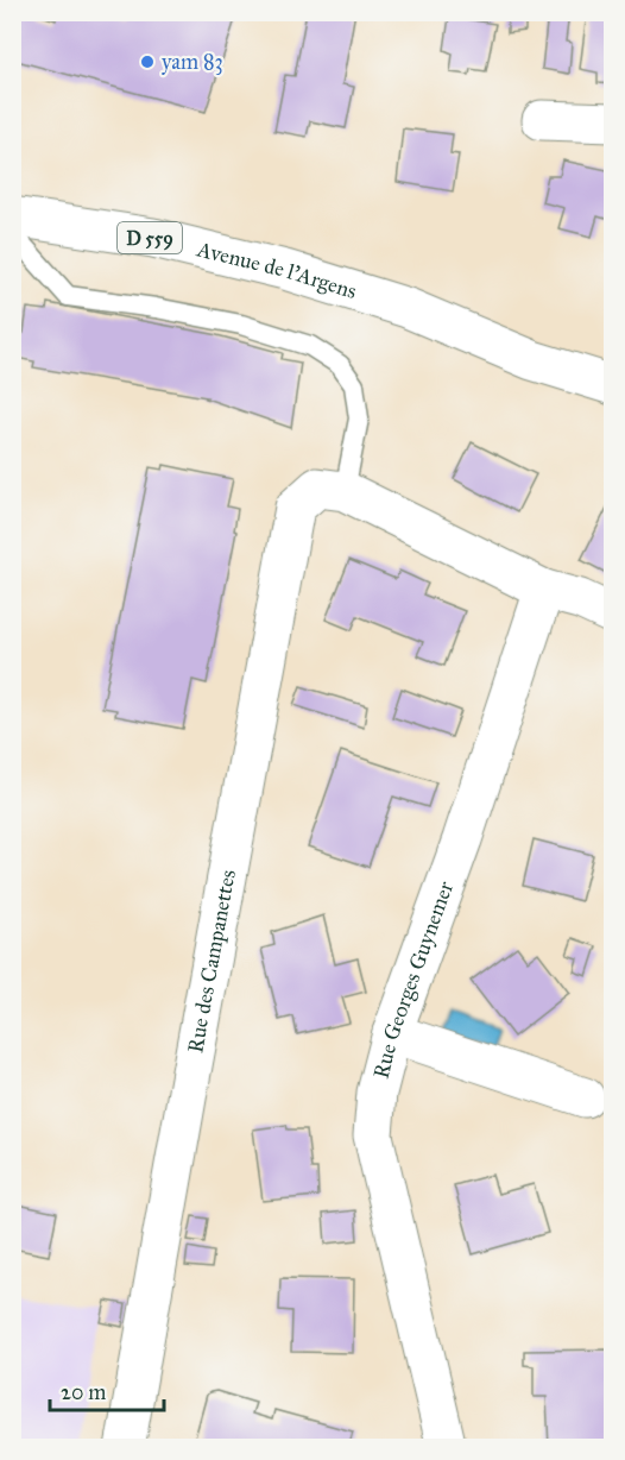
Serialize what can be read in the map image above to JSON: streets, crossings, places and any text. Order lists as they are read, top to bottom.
{
  "streets": {
    "street": [
      "D 559",
      "Avenue de l'Argens",
      "Rue des Campanettes",
      "Rue Georges Guynemer"
    ]
  },
  "places": ["yam 83"],
  "scale_bar": "20 m"
}
